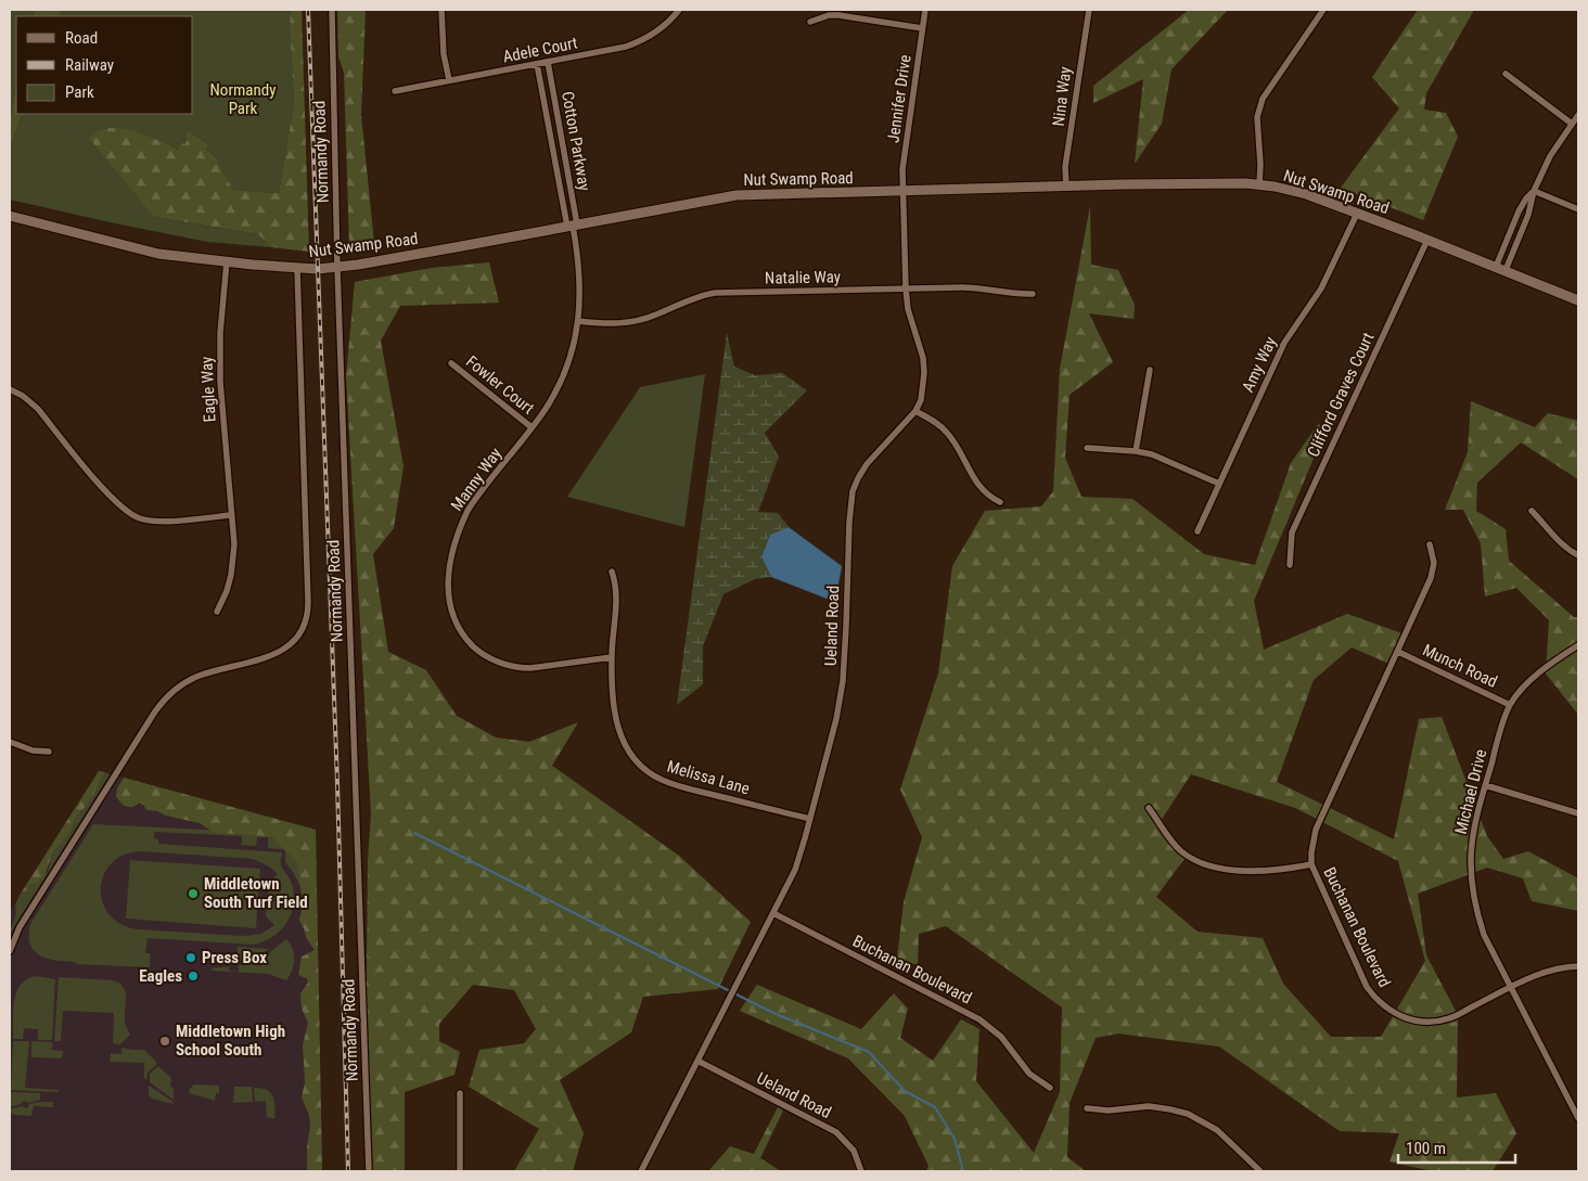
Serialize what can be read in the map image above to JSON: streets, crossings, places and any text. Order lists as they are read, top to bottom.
{
  "streets": {
    "main road": ["Nut Swamp Road"],
    "street": [
      "Adele Court",
      "Nina Way",
      "Jennifer Drive",
      "Cotton Parkway",
      "Normandy Road",
      "Natalie Way",
      "Amy Way",
      "Fowler Court",
      "Eagle Way",
      "Clifford Graves Court",
      "Manny Way",
      "Ueland Road",
      "Munch Road",
      "Melissa Lane",
      "Michael Drive",
      "Buchanan Boulevard"
    ]
  },
  "crossings": [
    ["Adele Court", "Cotton Parkway"],
    ["Nina Way", "Nut Swamp Road"],
    ["Jennifer Drive", "Nut Swamp Road"],
    ["Jennifer Drive", "Ueland Road"],
    ["Cotton Parkway", "Nut Swamp Road"],
    ["Cotton Parkway", "Manny Way"],
    ["Normandy Road", "Nut Swamp Road"],
    ["Nut Swamp Road", "Amy Way"],
    ["Nut Swamp Road", "Eagle Way"],
    ["Nut Swamp Road", "Clifford Graves Court"],
    ["Nut Swamp Road", "Manny Way"],
    ["Nut Swamp Road", "Ueland Road"],
    ["Natalie Way", "Manny Way"],
    ["Natalie Way", "Ueland Road"],
    ["Fowler Court", "Manny Way"],
    ["Manny Way", "Melissa Lane"],
    ["Ueland Road", "Melissa Lane"],
    ["Ueland Road", "Buchanan Boulevard"],
    ["Munch Road", "Michael Drive"],
    ["Munch Road", "Buchanan Boulevard"],
    ["Michael Drive", "Buchanan Boulevard"]
  ],
  "parks": ["Normandy Park"],
  "places": [
    "Middletown South Turf Field",
    "Press Box",
    "Eagles",
    "Middletown High School South"
  ],
  "legend": ["Road", "Railway", "Park"],
  "scale_bar": "100 m"
}
